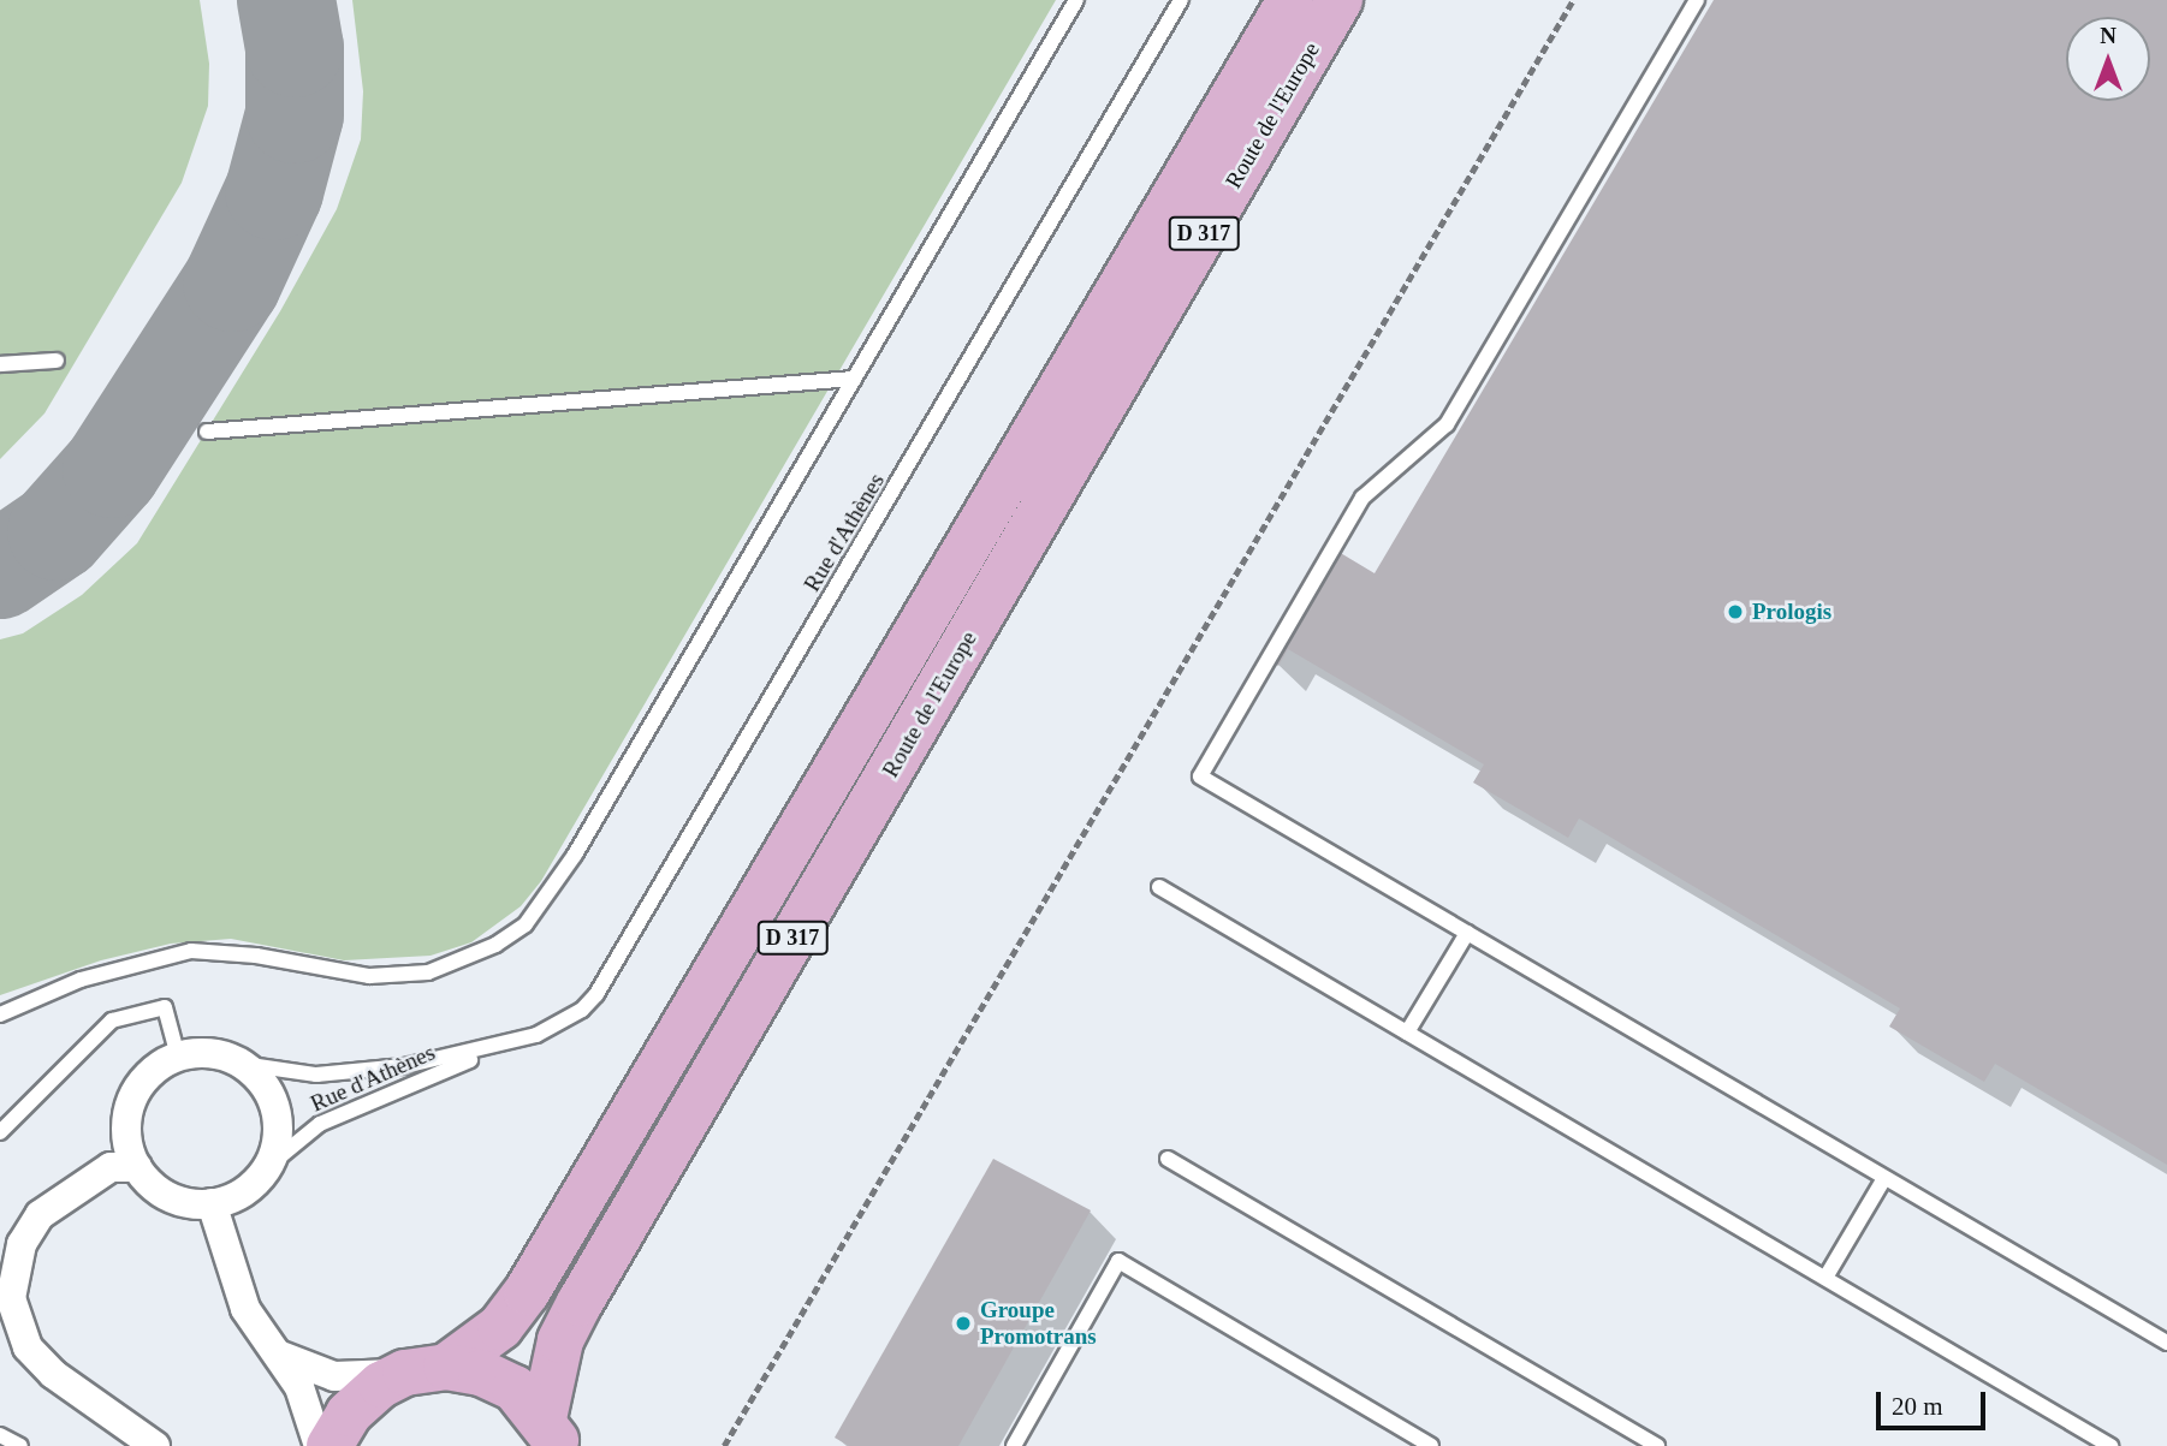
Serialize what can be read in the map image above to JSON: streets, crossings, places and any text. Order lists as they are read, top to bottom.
{
  "streets": {
    "main road": ["Route de l'Europe", "D 317"],
    "lane": ["Rue d'Athènes"]
  },
  "places": ["Prologis", "Groupe Promotrans"],
  "scale_bar": "20 m",
  "north": "top"
}
